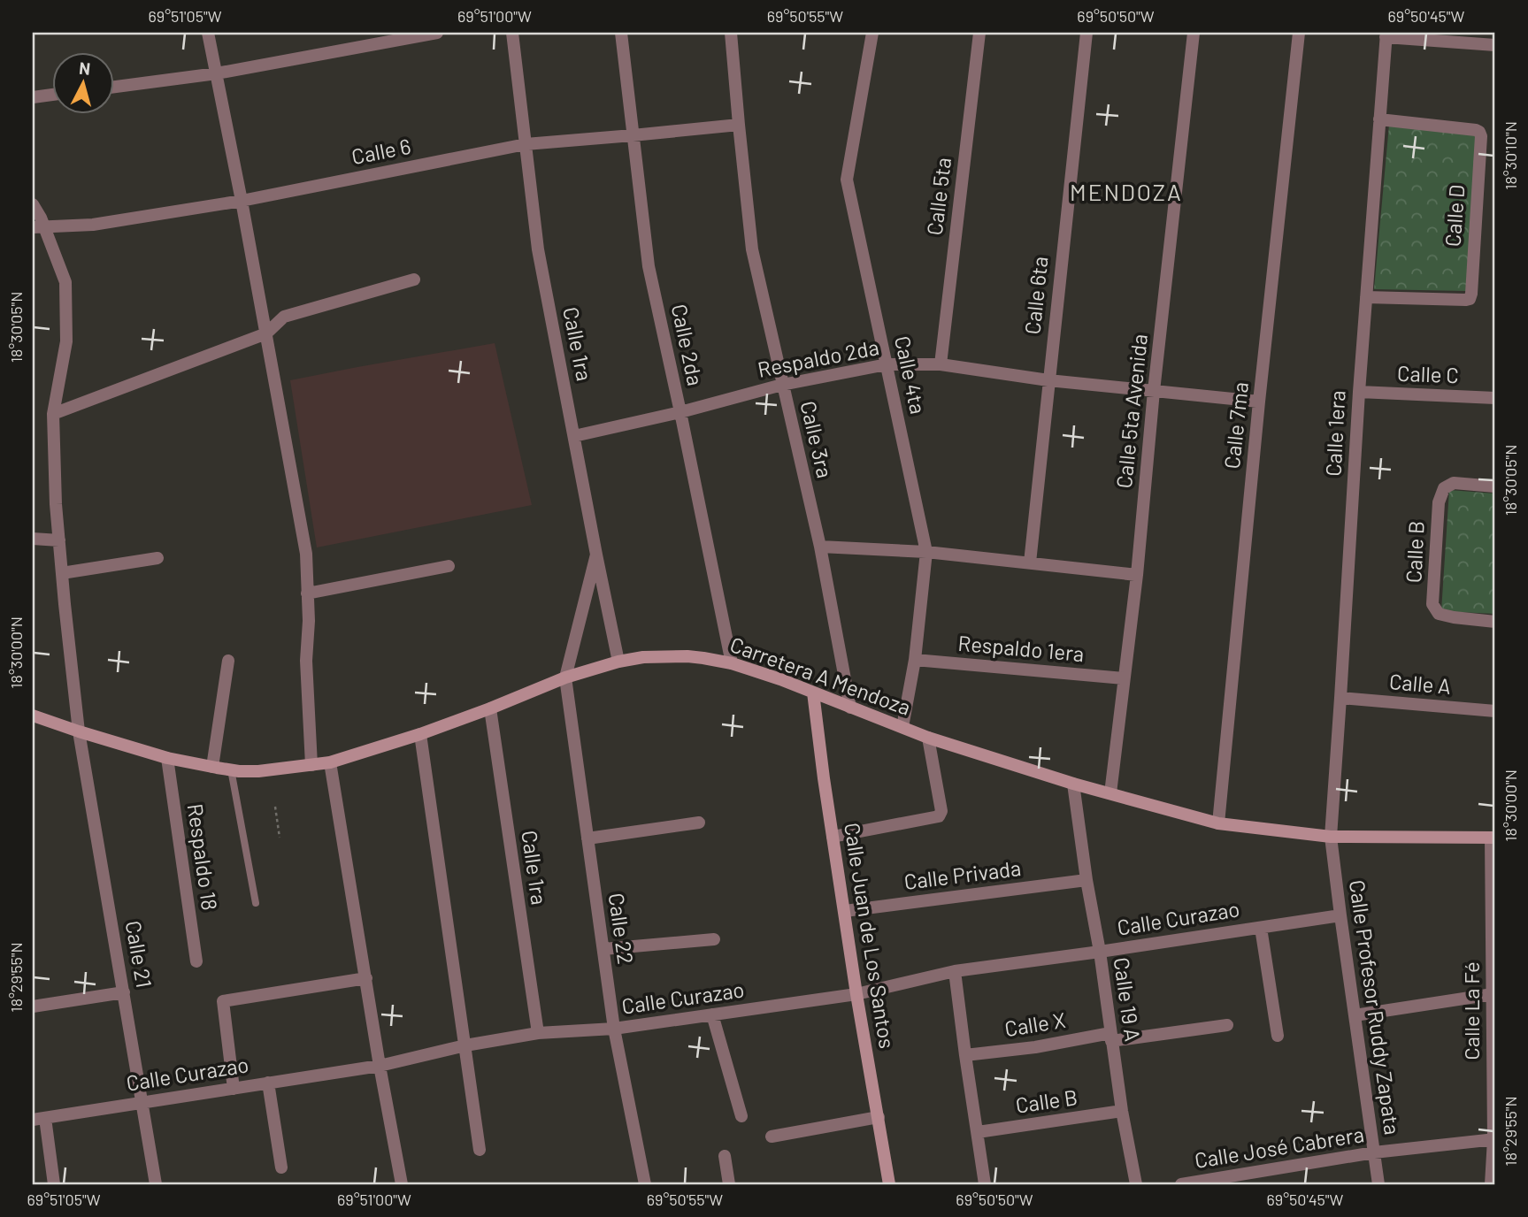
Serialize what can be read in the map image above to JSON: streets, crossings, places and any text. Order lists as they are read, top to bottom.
{
  "streets": {
    "street": [
      "Calle 6",
      "Calle 5ta",
      "Calle D",
      "Calle 6ta",
      "Calle 1ra",
      "Calle 2da",
      "Respaldo 2da",
      "Calle 4ta",
      "Calle C",
      "Calle 5ta Avenida",
      "Calle 7ma",
      "Calle 1era",
      "Calle 3ra",
      "Calle B",
      "Respaldo 1era",
      "Carretera A Mendoza",
      "Calle A",
      "Respaldo 18",
      "Calle Privada",
      "Calle Curazao",
      "Calle 22",
      "Calle Juan de Los Santos",
      "Calle 21",
      "Calle 19 A",
      "Calle Profesor Ruddy Zapata",
      "Calle La Fé",
      "Calle X",
      "Calle José Cabrera"
    ]
  },
  "crossings": [
    ["Calle 6", "Calle 1ra"],
    ["Calle 6", "Calle 2da"],
    ["Calle 6", "Calle 3ra"],
    ["Calle 6", "Calle 21"],
    ["Calle 5ta", "Respaldo 2da"],
    ["Calle D", "Calle 1era"],
    ["Calle 6ta", "Respaldo 2da"],
    ["Calle 1ra", "Respaldo 2da"],
    ["Calle 1ra", "Carretera A Mendoza"],
    ["Calle 1ra", "Calle Curazao"],
    ["Calle 2da", "Respaldo 2da"],
    ["Calle 2da", "Carretera A Mendoza"],
    ["Respaldo 2da", "Calle 4ta"],
    ["Respaldo 2da", "Calle 5ta Avenida"],
    ["Respaldo 2da", "Calle 7ma"],
    ["Respaldo 2da", "Calle 3ra"],
    ["Calle 4ta", "Respaldo 1era"],
    ["Calle 4ta", "Carretera A Mendoza"],
    ["Calle C", "Calle 1era"],
    ["Calle 5ta Avenida", "Respaldo 1era"],
    ["Calle 5ta Avenida", "Carretera A Mendoza"],
    ["Calle 7ma", "Carretera A Mendoza"],
    ["Calle 1era", "Carretera A Mendoza"],
    ["Calle 1era", "Calle A"],
    ["Calle 1era", "Calle Profesor Ruddy Zapata"],
    ["Calle 3ra", "Carretera A Mendoza"],
    ["Calle B", "Calle 19 A"],
    ["Carretera A Mendoza", "Respaldo 18"],
    ["Carretera A Mendoza", "Calle 22"],
    ["Carretera A Mendoza", "Calle Juan de Los Santos"],
    ["Carretera A Mendoza", "Calle 21"],
    ["Carretera A Mendoza", "Calle 19 A"],
    ["Carretera A Mendoza", "Calle Profesor Ruddy Zapata"],
    ["Carretera A Mendoza", "Calle La Fé"],
    ["Calle Privada", "Calle Juan de Los Santos"],
    ["Calle Privada", "Calle 19 A"],
    ["Calle Curazao", "Calle 22"],
    ["Calle Curazao", "Calle Juan de Los Santos"],
    ["Calle Curazao", "Calle 21"],
    ["Calle Curazao", "Calle 19 A"],
    ["Calle Curazao", "Calle Profesor Ruddy Zapata"],
    ["Calle 19 A", "Calle X"],
    ["Calle Profesor Ruddy Zapata", "Calle José Cabrera"],
    ["Calle La Fé", "Calle José Cabrera"]
  ],
  "districts": ["MENDOZA"],
  "north": "top",
  "coordinates": [
    "69°51'05\"W",
    "69°51'00\"W",
    "69°50'55\"W",
    "69°50'50\"W",
    "69°50'45\"W",
    "18°30'10\"N",
    "18°30'05\"N",
    "18°30'00\"N",
    "18°29'55\"N"
  ]
}
